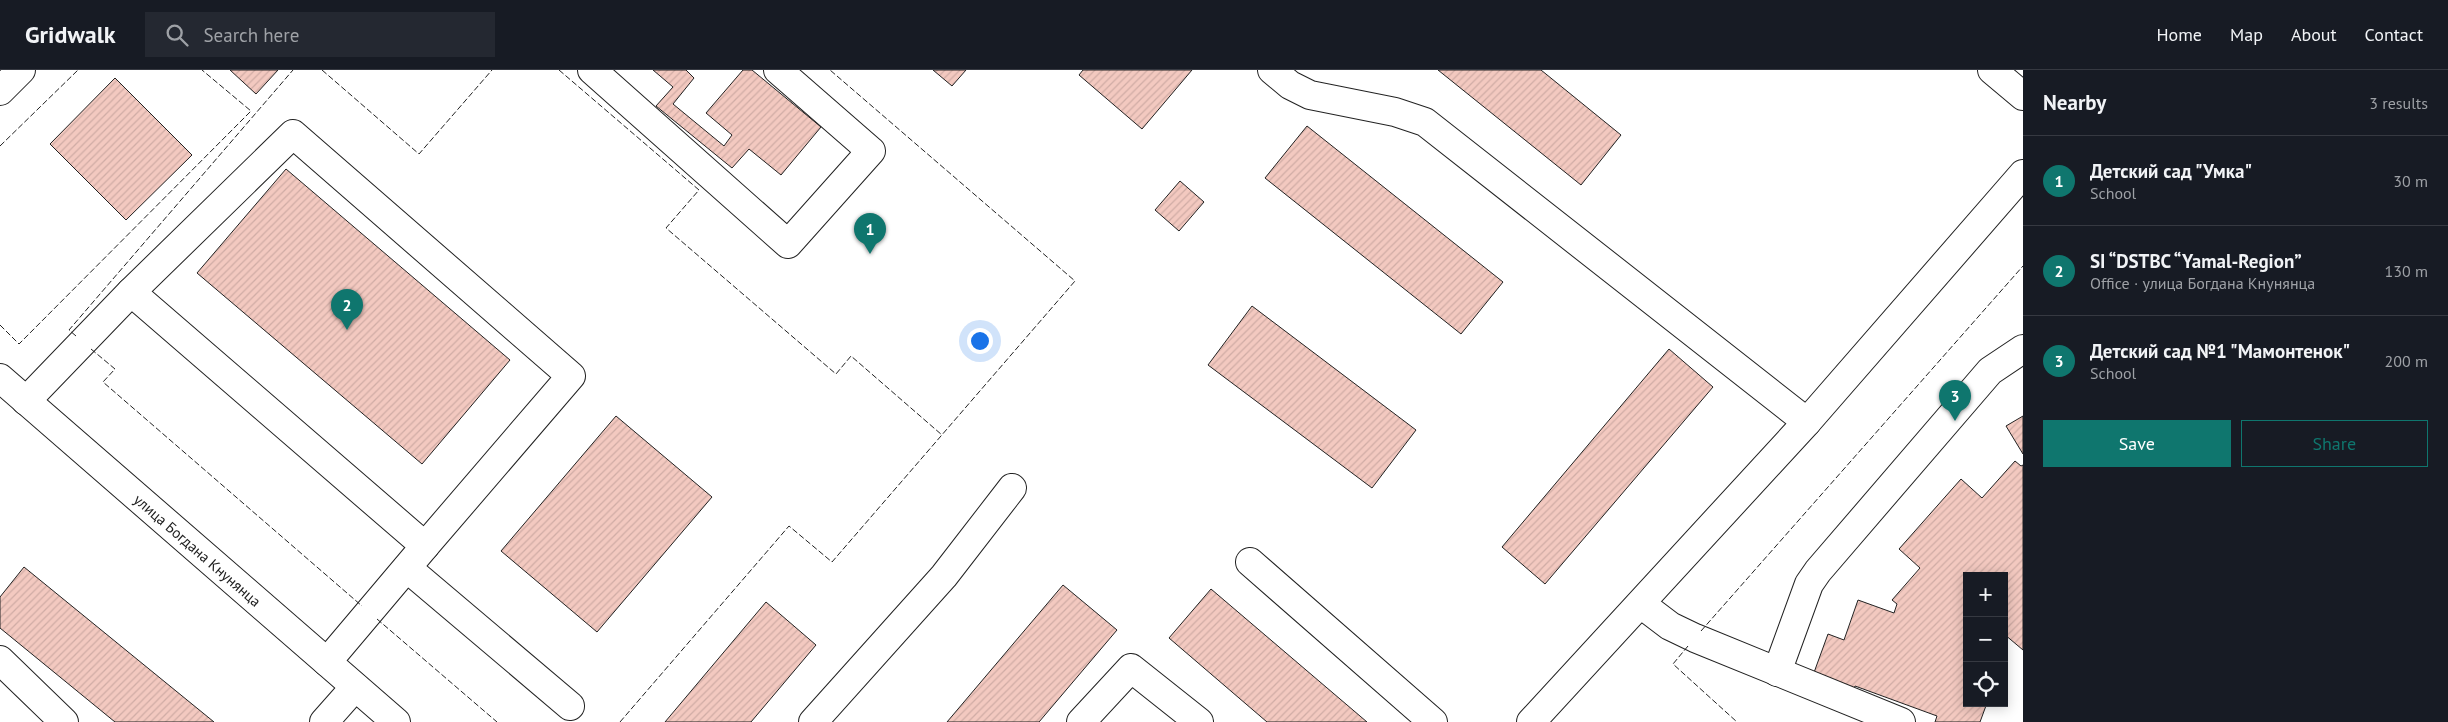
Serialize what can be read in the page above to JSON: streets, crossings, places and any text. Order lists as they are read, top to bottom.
{
  "streets": {
    "street": ["улица Богдана Кнунянца"]
  },
  "page": {
    "header": "Gridwalk",
    "search": "Search here",
    "nav": [
      "Home",
      "Map",
      "About",
      "Contact"
    ],
    "heading": ["Nearby", "3 results"],
    "list": [
      {
        "mark": "1",
        "name": "Детский сад \"Умка\"",
        "note": "School",
        "value": "30 m"
      },
      {
        "mark": "2",
        "name": "SI “DSTBC “Yamal-Region”",
        "note": "Office · улица Богдана Кнунянца",
        "value": "130 m"
      },
      {
        "mark": "3",
        "name": "Детский сад №1 \"Мамонтенок\"",
        "note": "School",
        "value": "200 m"
      }
    ],
    "pins": ["1", "2", "3"],
    "buttons": ["Save", "Share"],
    "map_buttons": ["+", "−"]
  }
}
